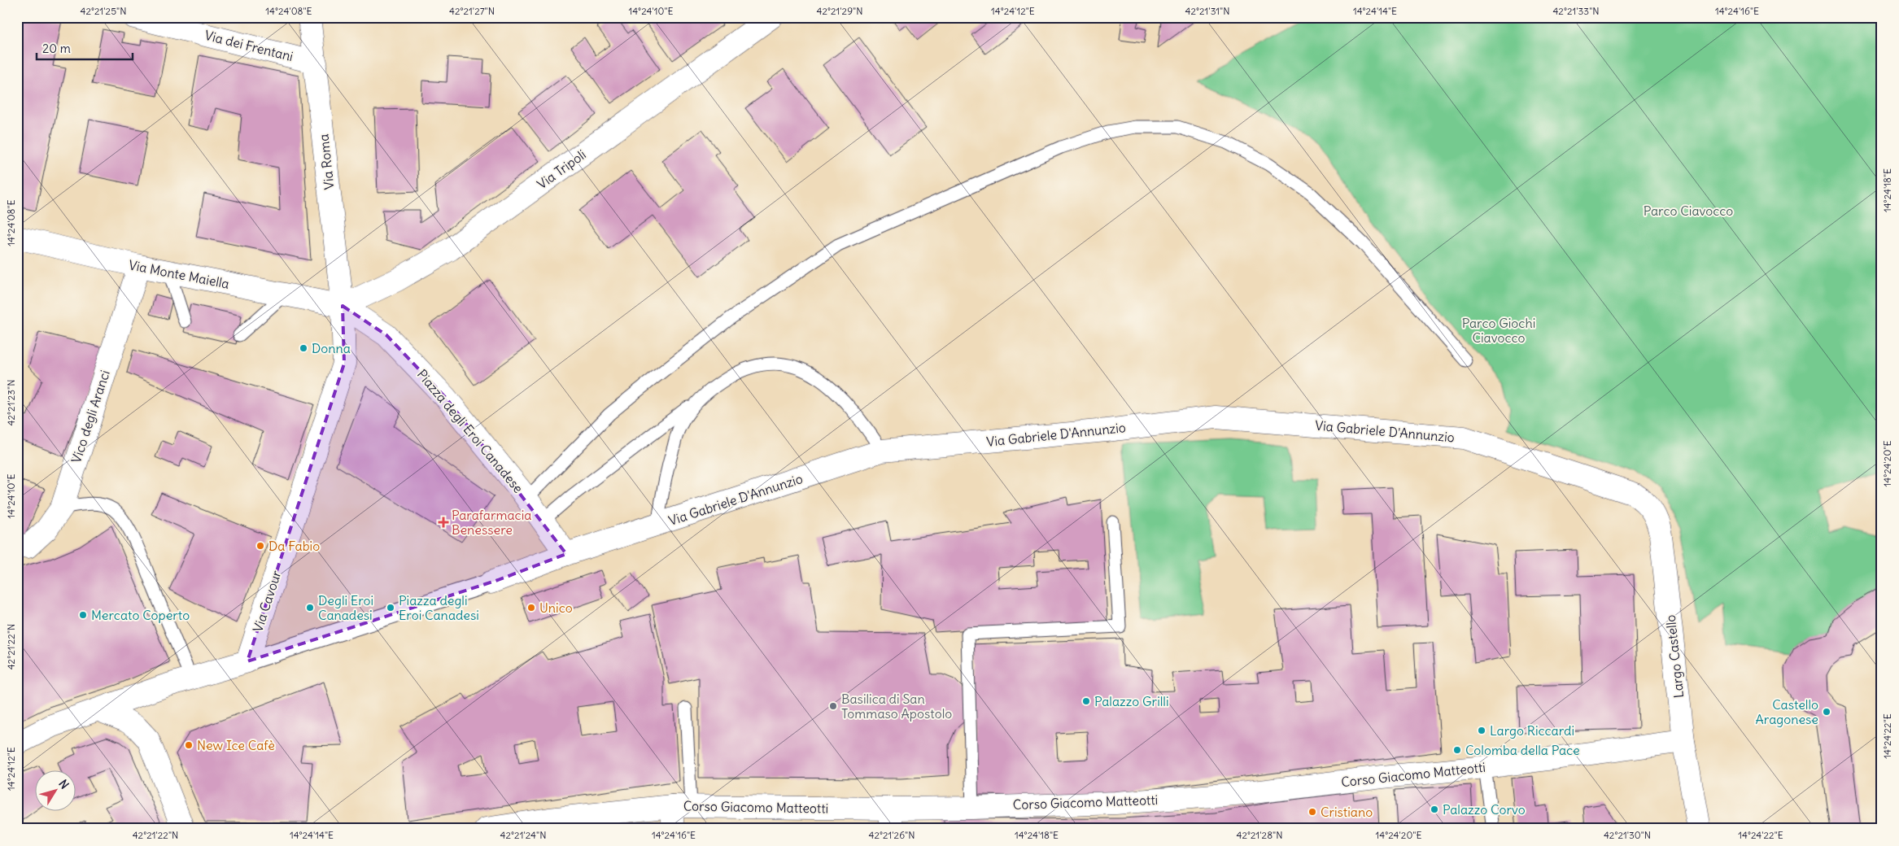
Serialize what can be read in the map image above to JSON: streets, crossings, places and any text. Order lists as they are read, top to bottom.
{
  "streets": {
    "street": [
      "Via dei Frentani",
      "Via Roma",
      "Via Tripoli",
      "Via Monte Maiella",
      "Vico degli Aranci",
      "Piazza degli Eroi Canadese",
      "Via Gabriele D'Annunzio",
      "Via Cavour",
      "Largo Castello",
      "Corso Giacomo Matteotti"
    ]
  },
  "crossings": [
    ["Via dei Frentani", "Via Roma"],
    ["Via Roma", "Via Tripoli"],
    ["Via Roma", "Via Monte Maiella"],
    ["Via Roma", "Piazza degli Eroi Canadese"],
    ["Via Roma", "Via Cavour"],
    ["Via Tripoli", "Via Monte Maiella"],
    ["Via Tripoli", "Piazza degli Eroi Canadese"],
    ["Via Tripoli", "Via Cavour"],
    ["Via Monte Maiella", "Vico degli Aranci"],
    ["Via Monte Maiella", "Piazza degli Eroi Canadese"],
    ["Via Monte Maiella", "Via Cavour"],
    ["Piazza degli Eroi Canadese", "Via Gabriele D'Annunzio"],
    ["Piazza degli Eroi Canadese", "Via Cavour"],
    ["Via Gabriele D'Annunzio", "Largo Castello"],
    ["Largo Castello", "Corso Giacomo Matteotti"]
  ],
  "parks": ["Parco Ciavocco", "Parco Giochi Ciavocco"],
  "places": {
    "other": [
      "Donna",
      "Da Fabio",
      "Degli Eroi Canadesi",
      "Piazza degli Eroi Canadesi",
      "Unico",
      "Mercato Coperto",
      "Palazzo Grilli",
      "Basilica di San Tommaso Apostolo",
      "Castello Aragonese",
      "Largo Riccardi",
      "New Ice Cafè",
      "Colomba della Pace",
      "Palazzo Corvo",
      "Cristiano"
    ],
    "health": ["Parafarmacia Benessere"]
  },
  "scale_bar": "20 m",
  "north": "top right",
  "coordinates": [
    "42°21'25\"N",
    "14°24'08\"E",
    "42°21'27\"N",
    "14°24'10\"E",
    "42°21'29\"N",
    "14°24'12\"E",
    "42°21'31\"N",
    "14°24'14\"E",
    "42°21'33\"N",
    "14°24'16\"E",
    "14°24'18\"E",
    "42°21'23\"N",
    "14°24'20\"E",
    "42°21'22\"N",
    "14°24'22\"E",
    "42°21'24\"N",
    "42°21'26\"N",
    "42°21'28\"N",
    "42°21'30\"N"
  ]
}
